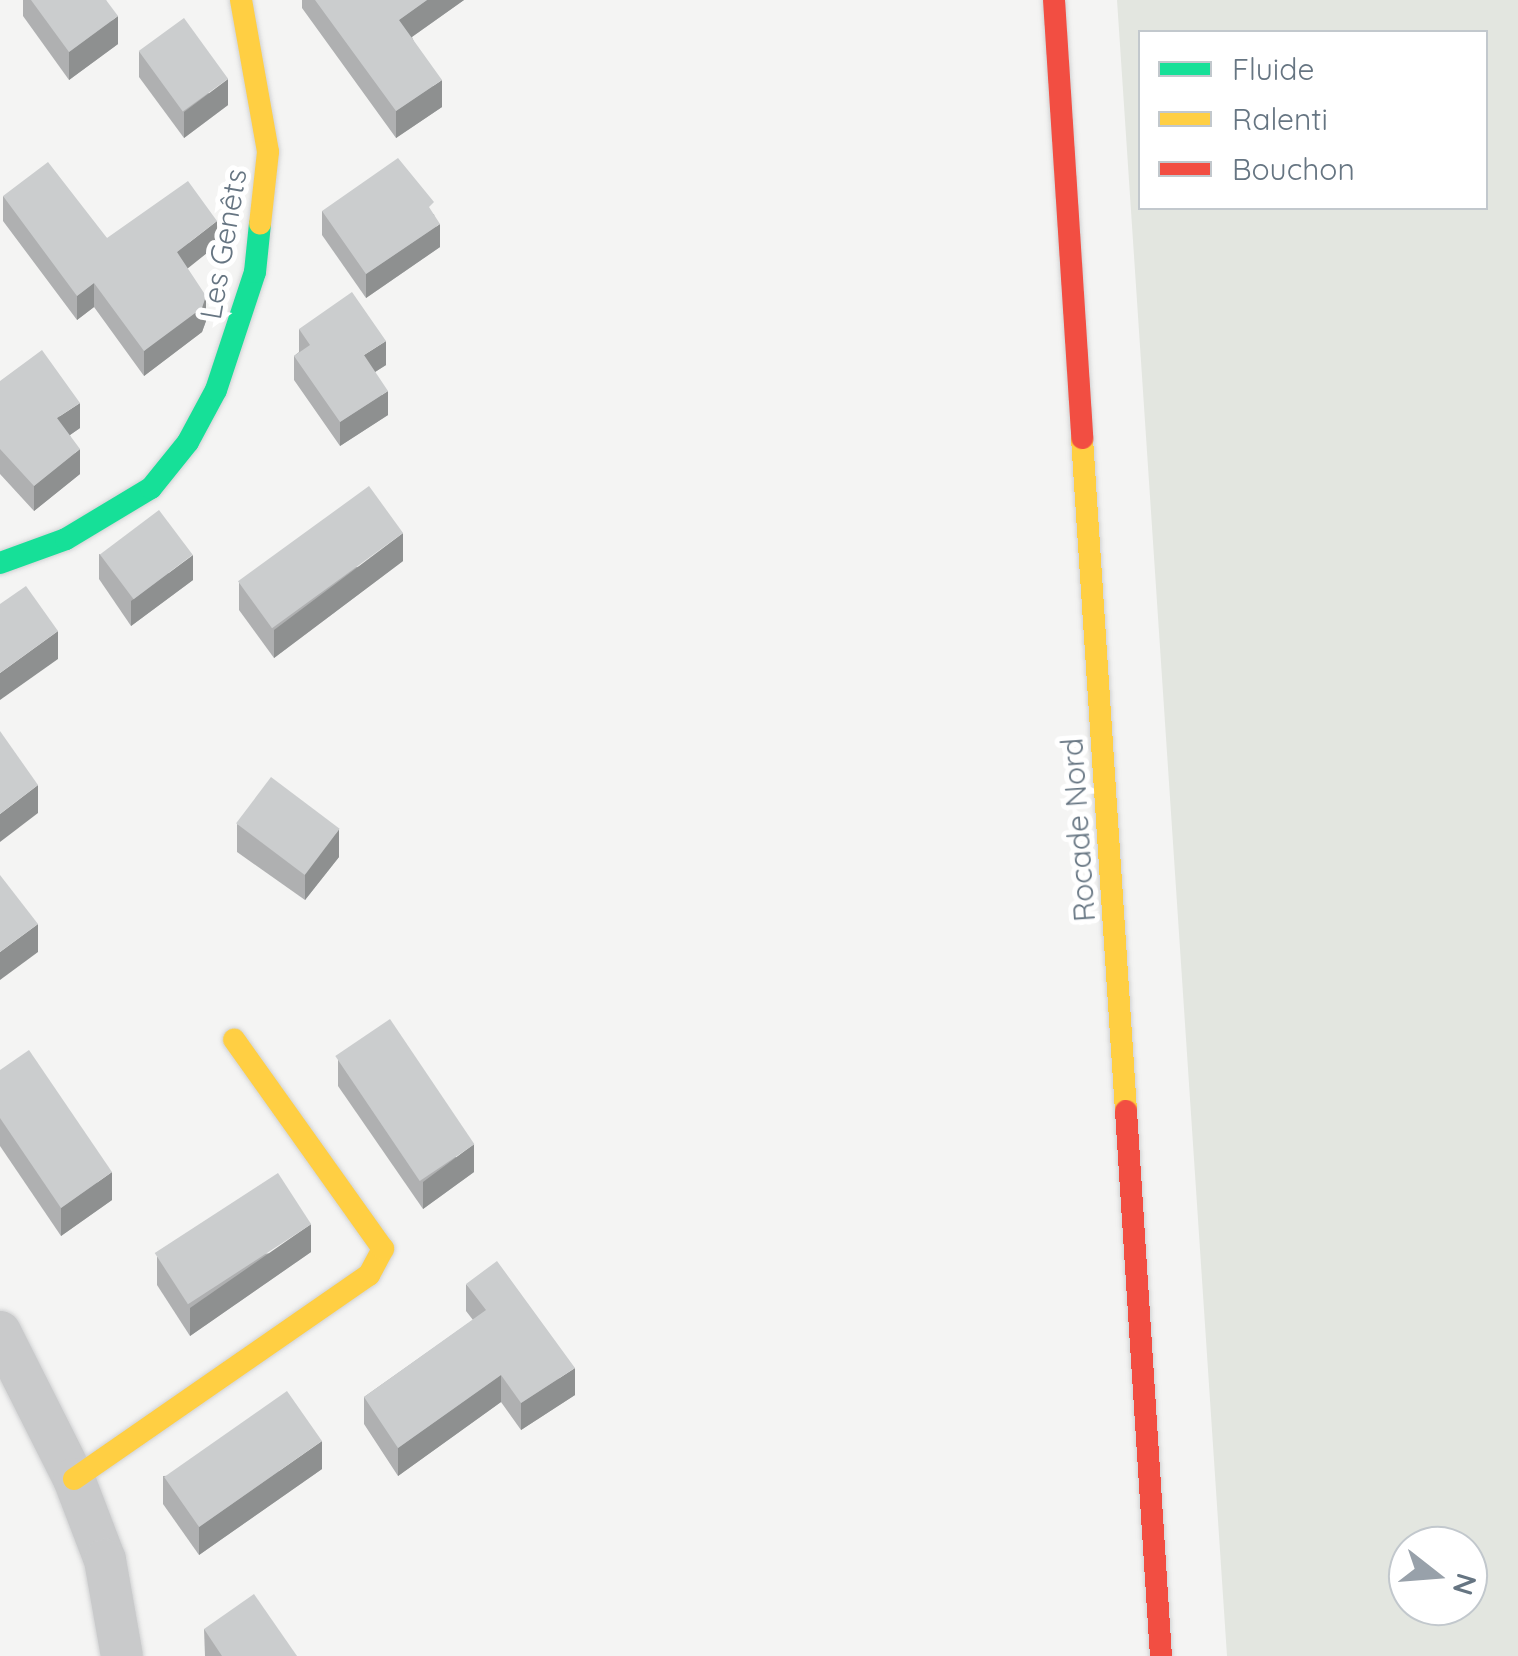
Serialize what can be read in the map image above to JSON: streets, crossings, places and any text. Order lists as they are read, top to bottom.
{
  "streets": {
    "main road": ["Les Genêts", "Rocade Nord"]
  },
  "legend": ["Fluide", "Ralenti", "Bouchon"],
  "north": "right"
}
